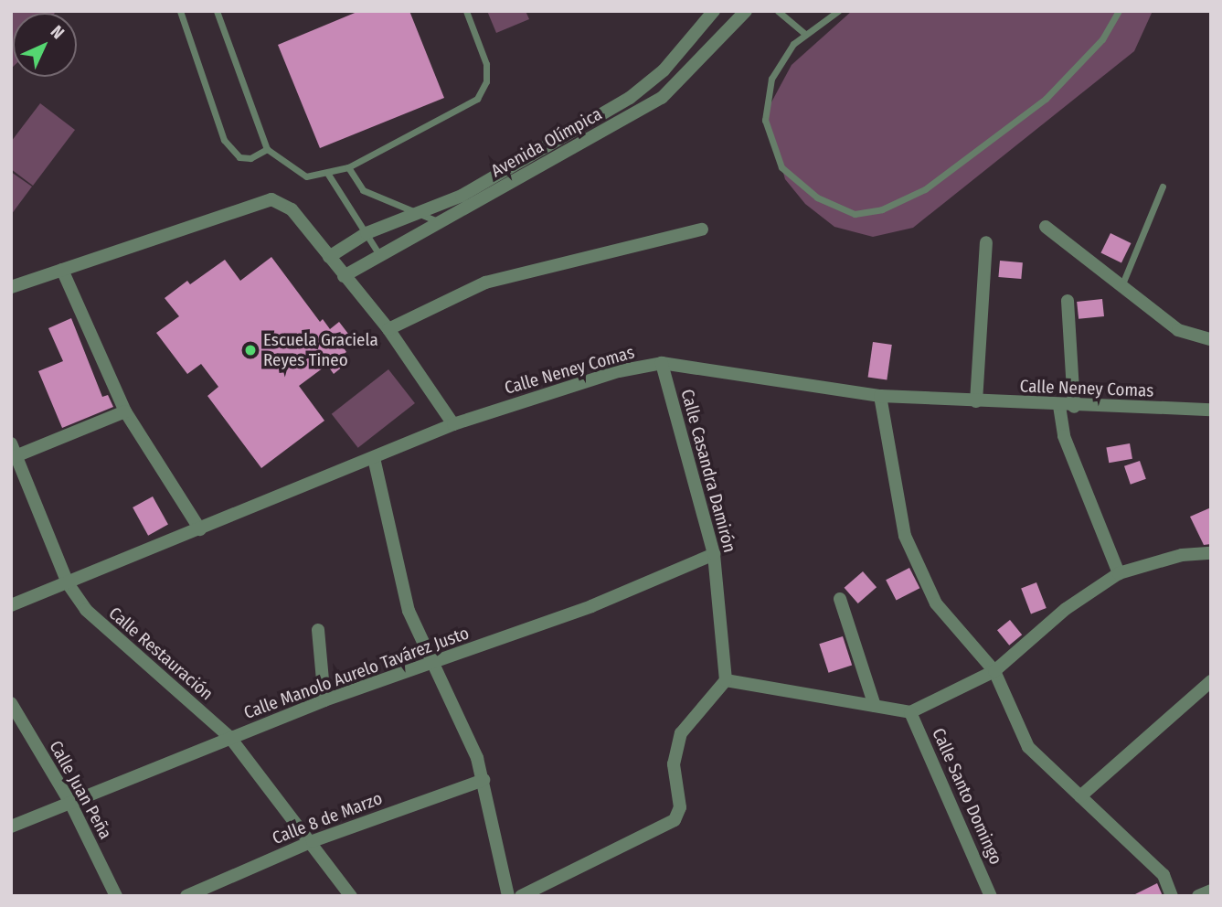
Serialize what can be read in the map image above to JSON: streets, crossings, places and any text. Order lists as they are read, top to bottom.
{
  "streets": {
    "street": [
      "Avenida Olímpica",
      "Calle Neney Comas",
      "Calle Casandra Damirón",
      "Calle Restauración",
      "Calle Manolo Aurelo Tavárez Justo",
      "Calle Juan Peña",
      "Calle Santo Domingo",
      "Calle 8 de Marzo"
    ]
  },
  "crossings": [
    ["Calle Neney Comas", "Calle Casandra Damirón"],
    ["Calle Neney Comas", "Calle Restauración"],
    ["Calle Casandra Damirón", "Calle Manolo Aurelo Tavárez Justo"],
    ["Calle Restauración", "Calle Manolo Aurelo Tavárez Justo"],
    ["Calle Restauración", "Calle 8 de Marzo"],
    ["Calle Manolo Aurelo Tavárez Justo", "Calle Juan Peña"]
  ],
  "places": ["Escuela Graciela Reyes Tineo"],
  "north": "top right"
}
